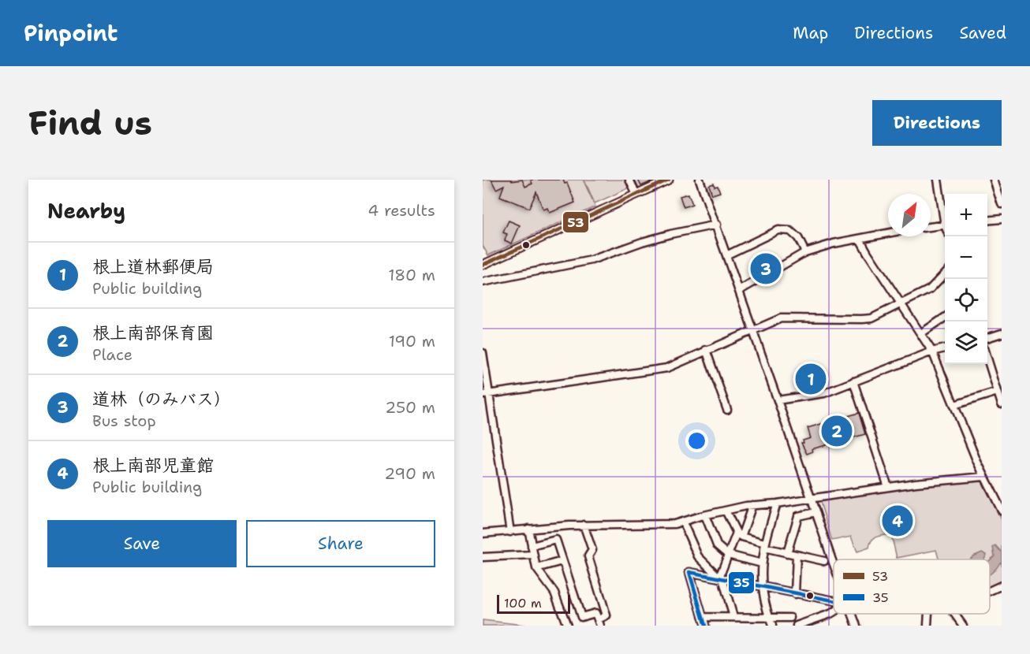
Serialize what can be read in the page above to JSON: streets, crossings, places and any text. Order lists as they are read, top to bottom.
{
  "lines": ["transit line 53", "transit line 35"],
  "legend": ["53", "35"],
  "scale_bar": "100 m",
  "north": "top right",
  "page": {
    "header": "Pinpoint",
    "nav": ["Map", "Directions", "Saved"],
    "buttons": [
      "Directions",
      ["Save", "Share"]
    ],
    "title": "Find us",
    "heading": ["Nearby", "4 results"],
    "map_buttons": ["+", "−"],
    "list": [
      {
        "mark": "1",
        "name": "根上道林郵便局",
        "note": "Public building",
        "value": "180 m"
      },
      {
        "mark": "2",
        "name": "根上南部保育園",
        "note": "Place",
        "value": "190 m"
      },
      {
        "mark": "3",
        "name": "道林（のみバス）",
        "note": "Bus stop",
        "value": "250 m"
      },
      {
        "mark": "4",
        "name": "根上南部児童館",
        "note": "Public building",
        "value": "290 m"
      }
    ],
    "pins": [
      "3",
      "1",
      "2",
      "4"
    ],
    "scale": "100 m"
  }
}
